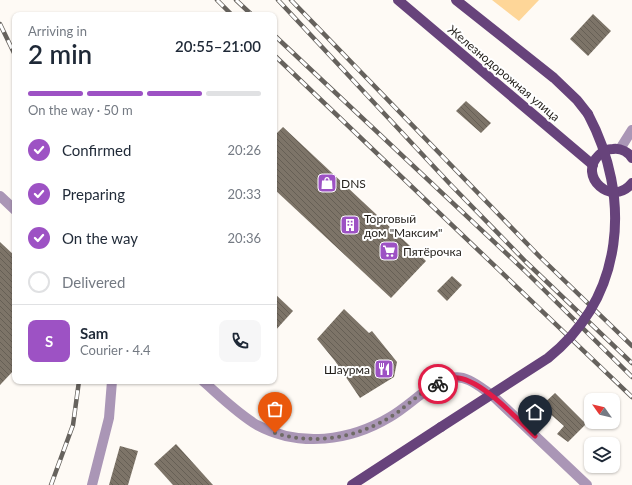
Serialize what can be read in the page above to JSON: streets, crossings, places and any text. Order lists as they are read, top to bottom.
{
  "streets": {
    "main road": ["Железнодорожная улица"]
  },
  "places": {
    "shop": ["DNS"],
    "building": ["Торговый дом \"Максим\""],
    "supermarket": ["Пятёрочка"],
    "restaurant": ["Шаурма"]
  },
  "north": "top left",
  "page": {
    "heading": ["2 min", "Arriving in", "20:55–21:00"],
    "panel": ["Sam", "Courier · 4.4"],
    "bar": "On the way · 50 m",
    "list": [
      ["Confirmed", "20:26"],
      ["Preparing", "20:33"],
      ["On the way", "20:36"],
      "Delivered"
    ],
    "round": "S"
  }
}
